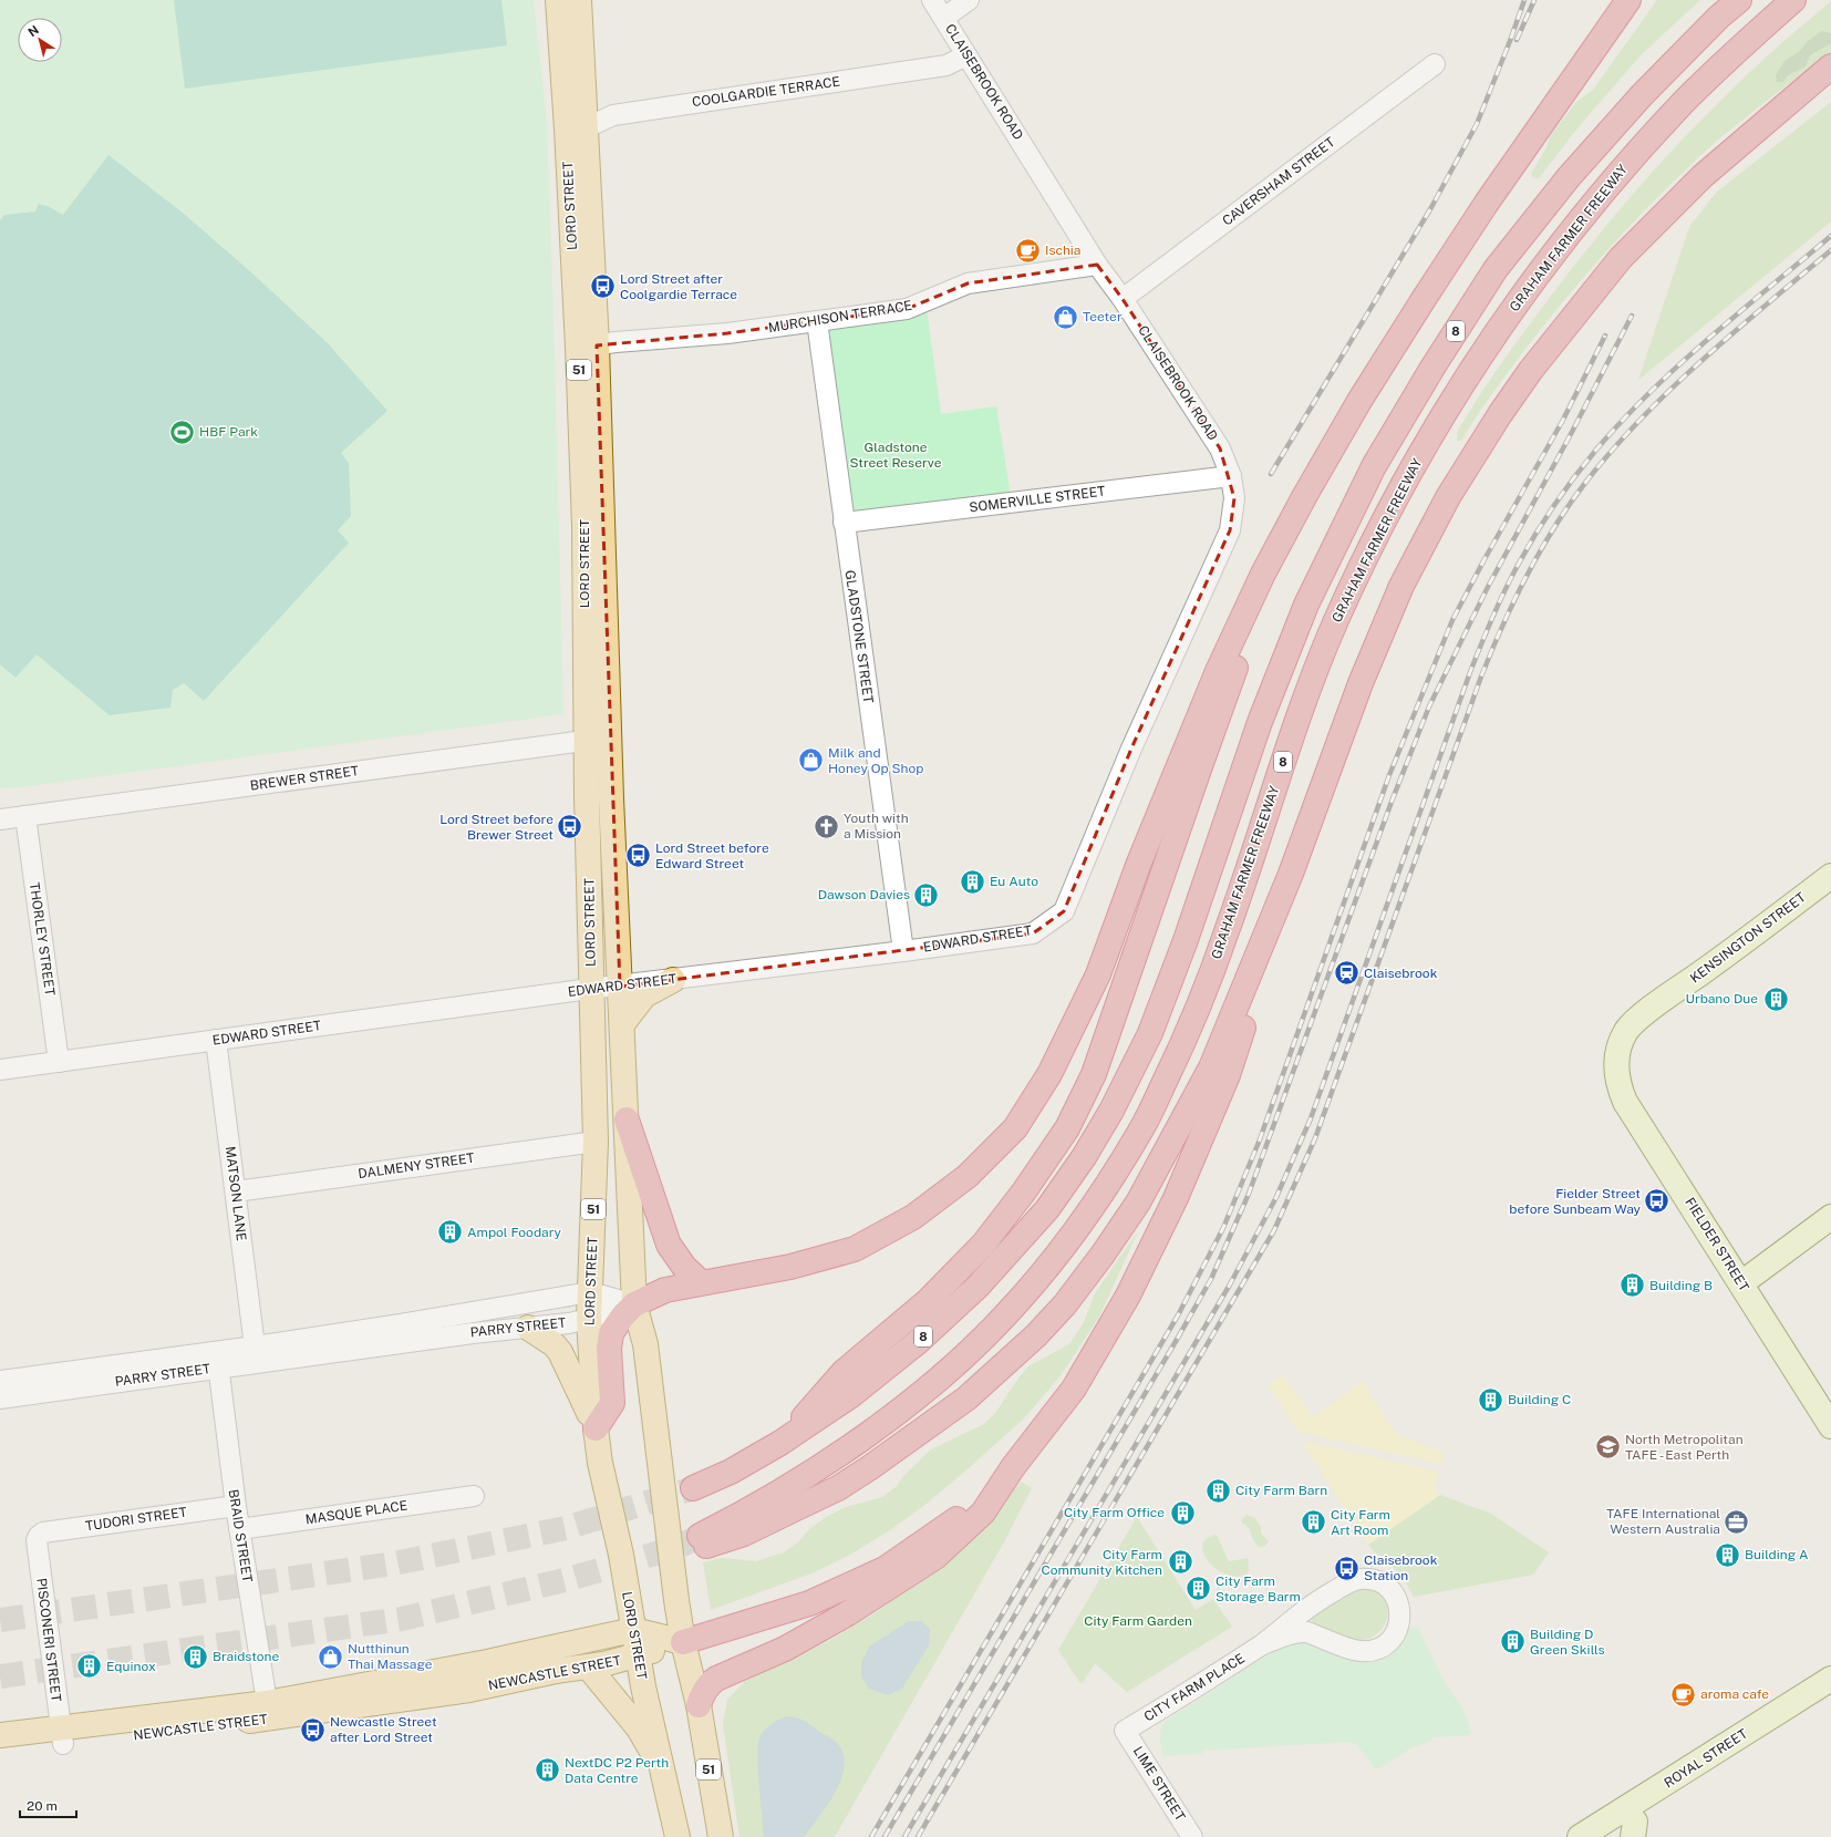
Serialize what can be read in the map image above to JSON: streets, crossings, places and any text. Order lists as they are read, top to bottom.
{
  "streets": {
    "highway": ["GRAHAM FARMER FREEWAY", "8"],
    "main road": ["LORD STREET", "51", "NEWCASTLE STREET"],
    "street": [
      "CLAISEBROOK ROAD",
      "COOLGARDIE TERRACE",
      "CAVERSHAM STREET",
      "MURCHISON TERRACE",
      "SOMERVILLE STREET",
      "GLADSTONE STREET",
      "BREWER STREET",
      "KENSINGTON STREET",
      "THORLEY STREET",
      "EDWARD STREET",
      "DALMENY STREET",
      "MATSON LANE",
      "FIELDER STREET",
      "PARRY STREET",
      "MASQUE PLACE",
      "TUDORI STREET",
      "BRAID STREET",
      "PISCONERI STREET",
      "CITY FARM PLACE",
      "ROYAL STREET",
      "LIME STREET"
    ]
  },
  "crossings": [
    ["CLAISEBROOK ROAD", "COOLGARDIE TERRACE"],
    ["CLAISEBROOK ROAD", "CAVERSHAM STREET"],
    ["CLAISEBROOK ROAD", "MURCHISON TERRACE"],
    ["CLAISEBROOK ROAD", "SOMERVILLE STREET"],
    ["CLAISEBROOK ROAD", "EDWARD STREET"],
    ["COOLGARDIE TERRACE", "LORD STREET"],
    ["LORD STREET", "MURCHISON TERRACE"],
    ["LORD STREET", "BREWER STREET"],
    ["LORD STREET", "EDWARD STREET"],
    ["LORD STREET", "DALMENY STREET"],
    ["LORD STREET", "PARRY STREET"],
    ["LORD STREET", "NEWCASTLE STREET"],
    ["MURCHISON TERRACE", "GLADSTONE STREET"],
    ["SOMERVILLE STREET", "GLADSTONE STREET"],
    ["GLADSTONE STREET", "EDWARD STREET"],
    ["BREWER STREET", "THORLEY STREET"],
    ["KENSINGTON STREET", "FIELDER STREET"],
    ["THORLEY STREET", "EDWARD STREET"],
    ["EDWARD STREET", "MATSON LANE"],
    ["DALMENY STREET", "MATSON LANE"],
    ["MATSON LANE", "PARRY STREET"],
    ["PARRY STREET", "BRAID STREET"],
    ["MASQUE PLACE", "BRAID STREET"],
    ["TUDORI STREET", "BRAID STREET"],
    ["TUDORI STREET", "PISCONERI STREET"],
    ["BRAID STREET", "NEWCASTLE STREET"],
    ["PISCONERI STREET", "NEWCASTLE STREET"],
    ["CITY FARM PLACE", "LIME STREET"]
  ],
  "parks": ["Gladstone Street Reserve", "City Farm Garden"],
  "places": {
    "cafe": ["Ischia", "aroma cafe"],
    "bus stop": [
      "Lord Street after Coolgardie Terrace",
      "Lord Street before Brewer Street",
      "Lord Street before Edward Street",
      "Fielder Street before Sunbeam Way",
      "Claisebrook Station",
      "Newcastle Street after Lord Street"
    ],
    "shop": ["Teeter", "Milk and Honey Op Shop", "Nutthinun Thai Massage"],
    "sports": ["HBF Park"],
    "church": ["Youth with a Mission"],
    "building": [
      "Eu Auto",
      "Dawson Davies",
      "Urbano Due",
      "Ampol Foodary",
      "Building B",
      "Building C",
      "City Farm Barn",
      "City Farm Office",
      "City Farm Art Room",
      "Building A",
      "City Farm Community Kitchen",
      "City Farm Storage Barm",
      "Building D Green Skills",
      "Braidstone",
      "Equinox",
      "NextDC P2 Perth Data Centre"
    ],
    "station": ["Claisebrook"],
    "school or university": ["North Metropolitan TAFE - East Perth"],
    "office": ["TAFE International Western Australia"]
  },
  "scale_bar": "20 m",
  "north": "top left"
}
